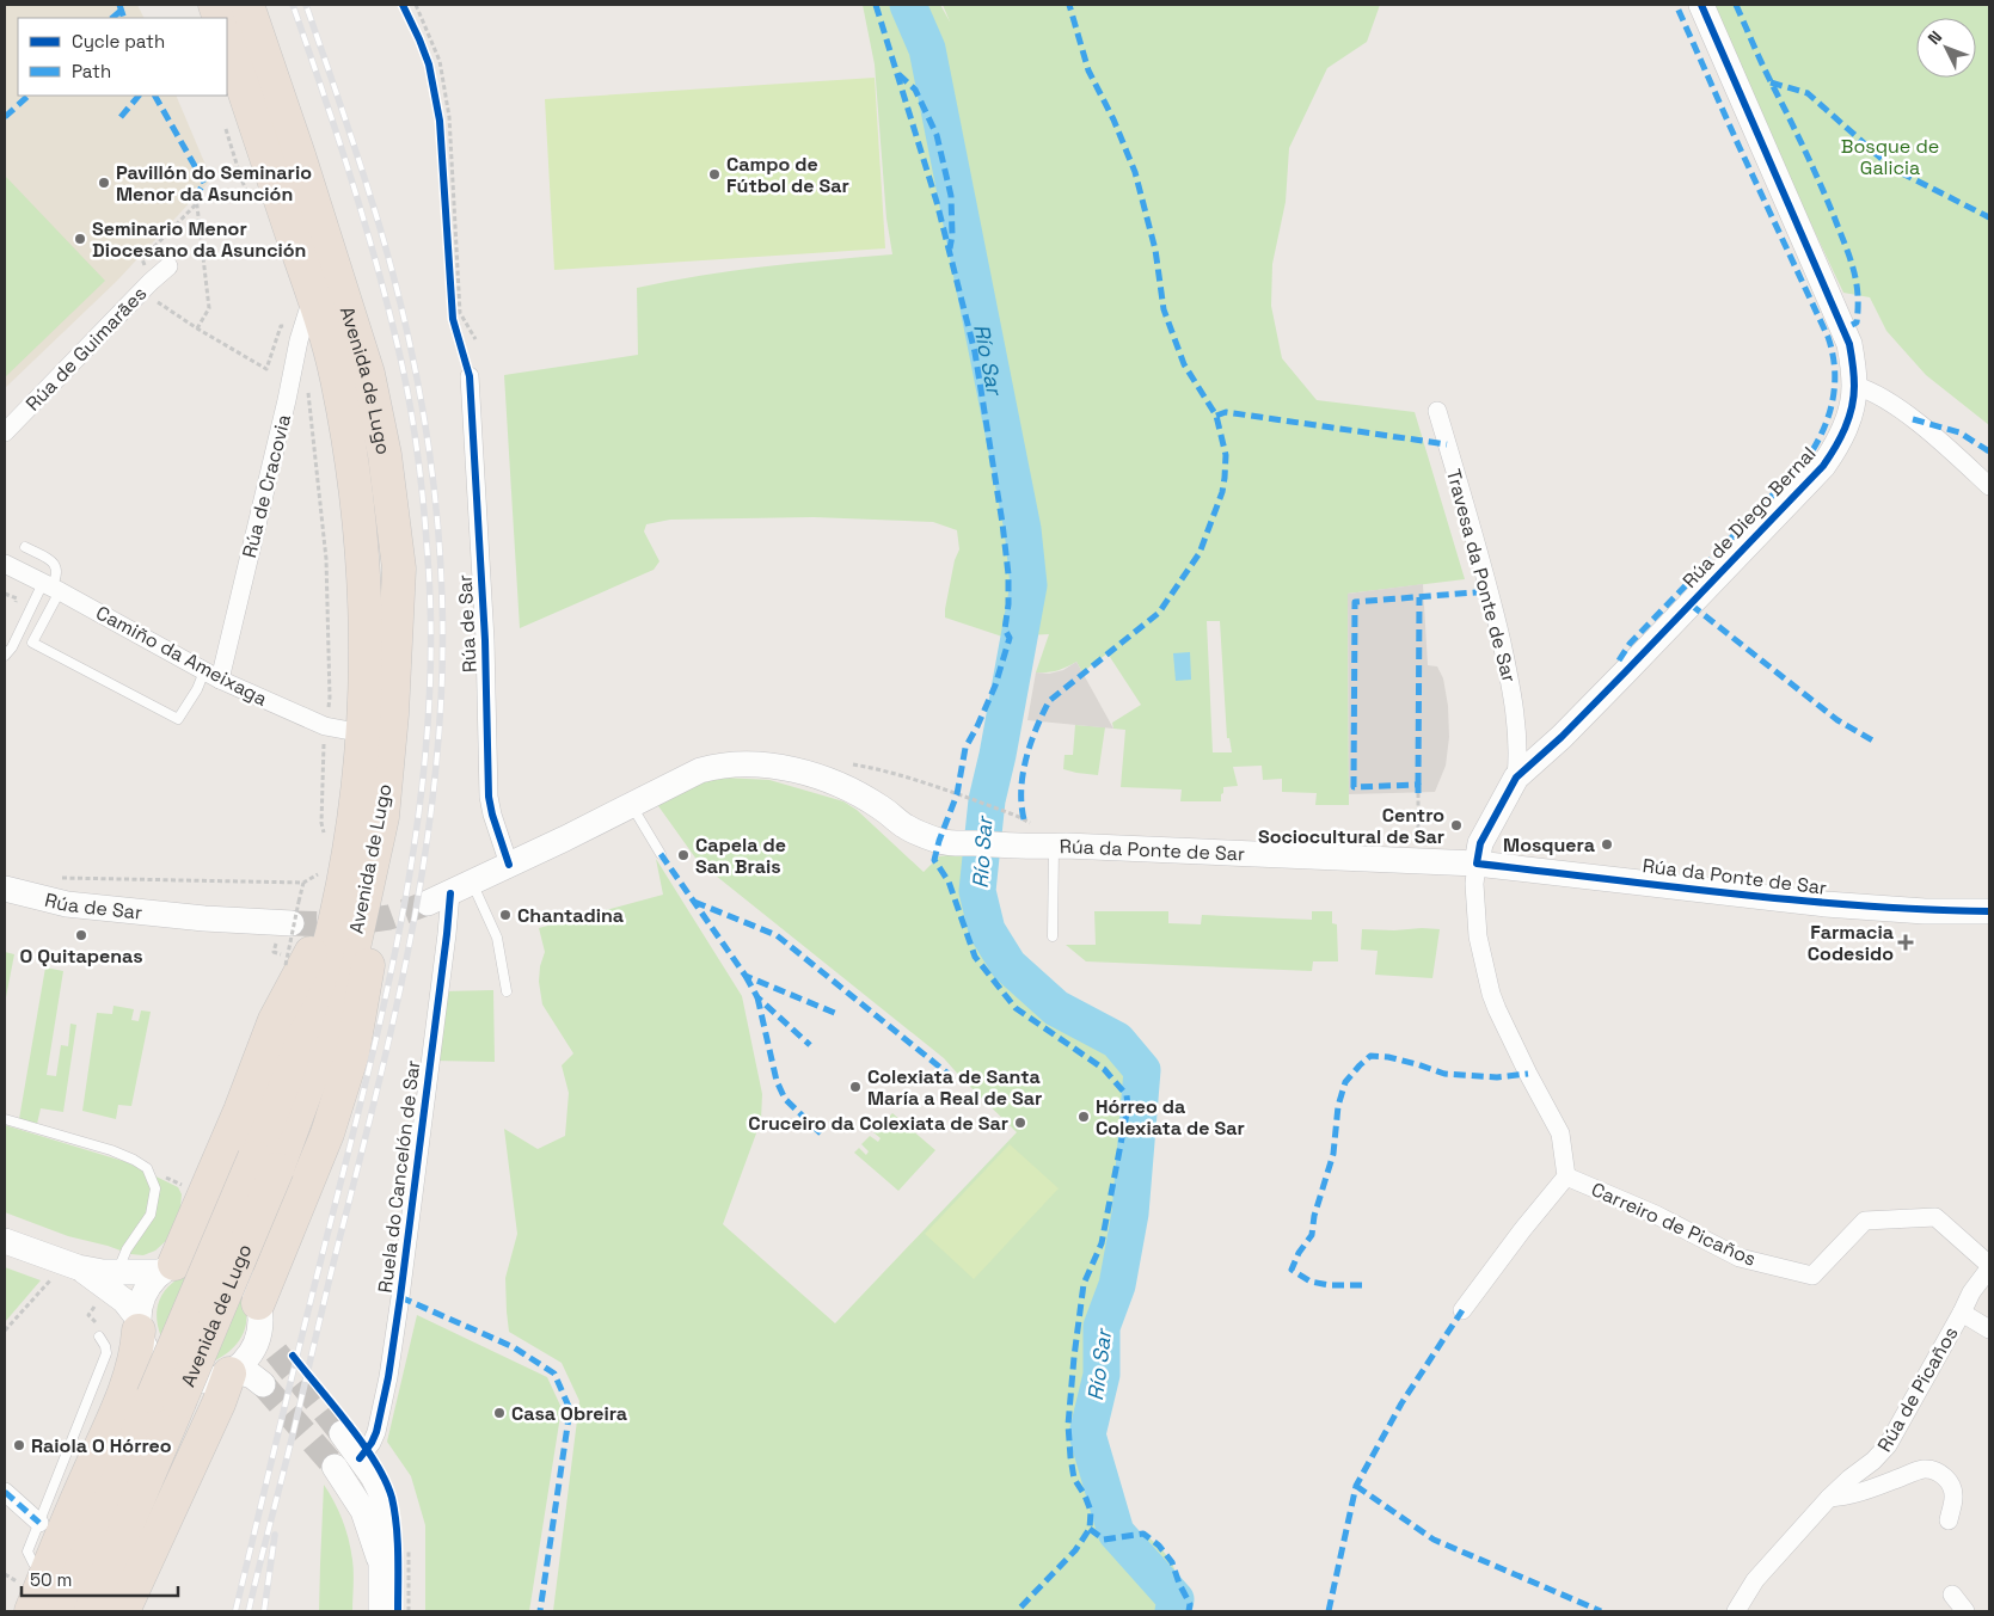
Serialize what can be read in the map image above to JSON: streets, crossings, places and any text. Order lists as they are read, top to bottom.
{
  "streets": {
    "highway": ["Avenida de Lugo"],
    "street": [
      "Rúa de Guimarães",
      "Rúa de Cracovia",
      "Rúa de Diego Bernal",
      "Travesa da Ponte de Sar",
      "Rúa de Sar",
      "Camiño da Ameixaga",
      "Rúa da Ponte de Sar",
      "Ruela do Cancelón de Sar",
      "Carreiro de Picaños",
      "Rúa de Picaños"
    ]
  },
  "crossings": [
    ["Avenida de Lugo", "Rúa de Cracovia"],
    ["Avenida de Lugo", "Camiño da Ameixaga"],
    ["Rúa de Cracovia", "Camiño da Ameixaga"],
    ["Rúa de Diego Bernal", "Travesa da Ponte de Sar"],
    ["Rúa de Diego Bernal", "Rúa da Ponte de Sar"],
    ["Rúa de Diego Bernal", "Carreiro de Picaños"],
    ["Rúa da Ponte de Sar", "Carreiro de Picaños"],
    ["Carreiro de Picaños", "Rúa de Picaños"]
  ],
  "water": ["Río Sar"],
  "parks": ["Bosque de Galicia"],
  "places": {
    "other": [
      "Campo de Fútbol de Sar",
      "Pavillón do Seminario Menor da Asunción",
      "Seminario Menor Diocesano da Asunción",
      "Centro Sociocultural de Sar",
      "Mosquera",
      "Capela de San Brais",
      "Chantadina",
      "O Quitapenas",
      "Colexiata de Santa María a Real de Sar",
      "Hórreo da Colexiata de Sar",
      "Cruceiro da Colexiata de Sar",
      "Casa Obreira",
      "Raiola O Hórreo"
    ],
    "health": ["Farmacia Codesido"]
  },
  "legend": ["Cycle path", "Path"],
  "scale_bar": "50 m",
  "north": "top left"
}
